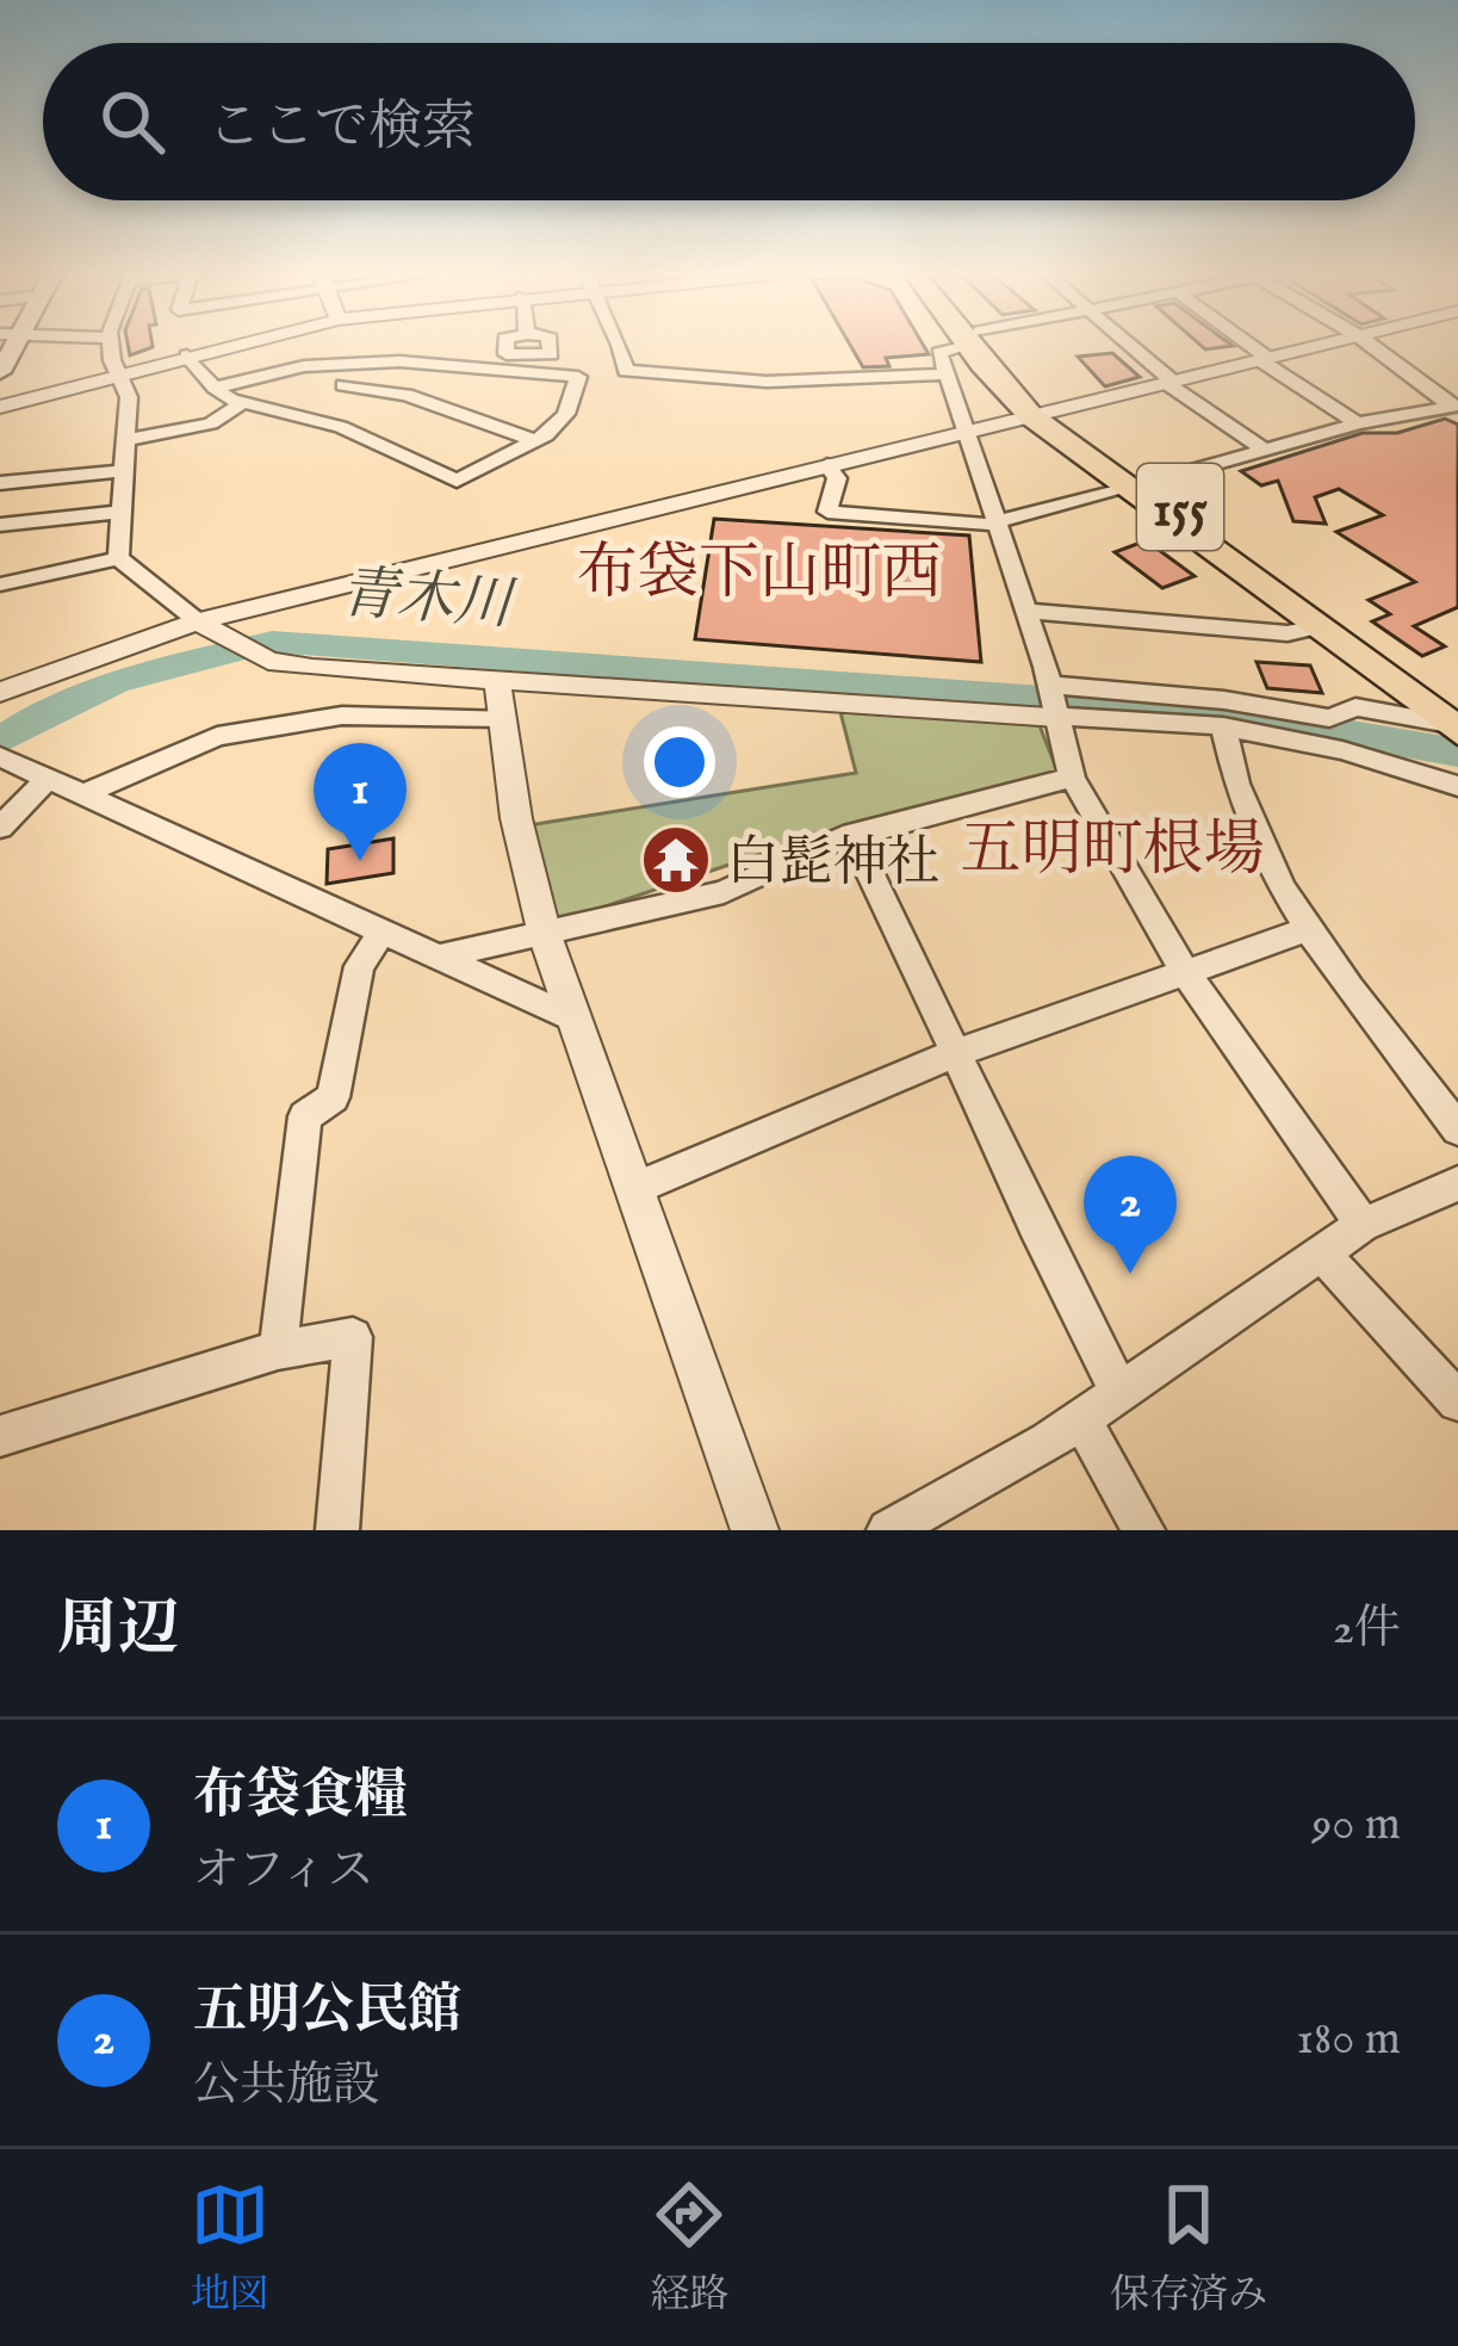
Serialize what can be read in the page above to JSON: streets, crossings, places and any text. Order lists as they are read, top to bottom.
{
  "streets": {
    "highway": ["155"]
  },
  "districts": ["布袋下山町西", "五明町根場"],
  "water": ["青木川"],
  "places": {
    "temple": ["白髭神社"]
  },
  "page": {
    "search": "ここで検索",
    "pins": ["1", "2"],
    "heading": ["周辺", "2件"],
    "list": [
      {
        "mark": "1",
        "name": "布袋食糧",
        "note": "オフィス",
        "value": "90 m"
      },
      {
        "mark": "2",
        "name": "五明公民館",
        "note": "公共施設",
        "value": "180 m"
      }
    ],
    "nav": ["地図", "経路", "保存済み"]
  }
}
